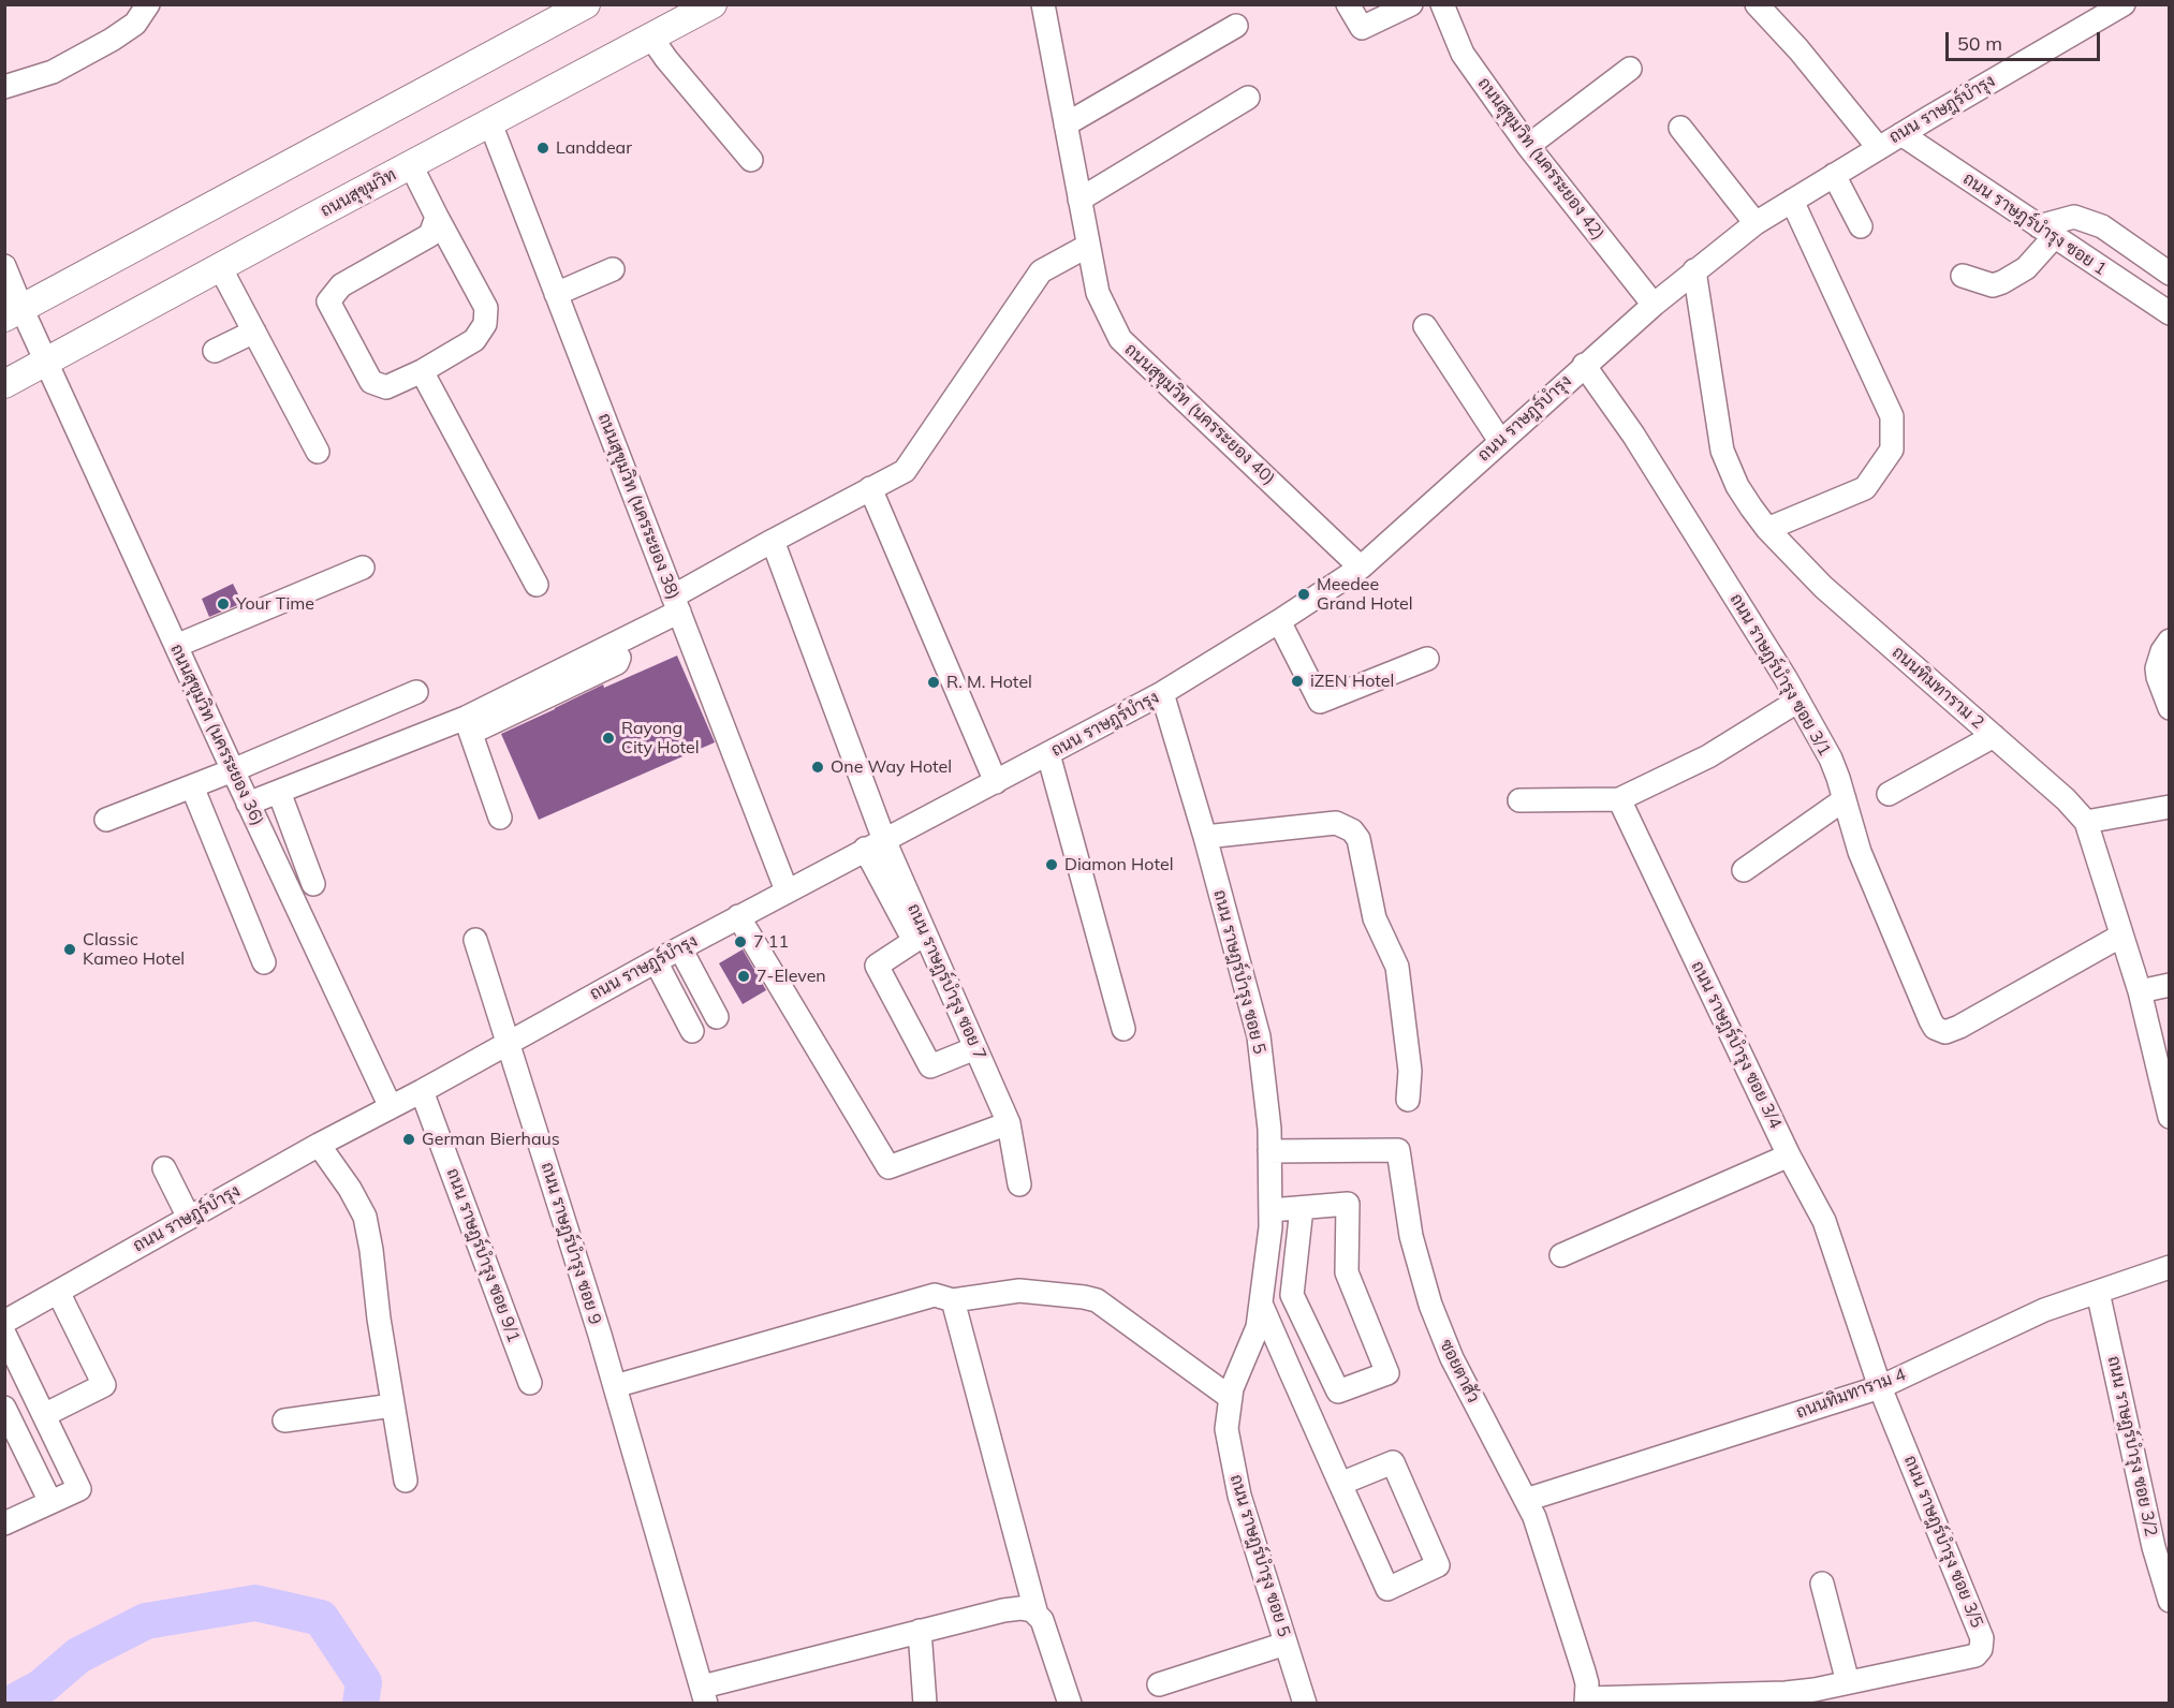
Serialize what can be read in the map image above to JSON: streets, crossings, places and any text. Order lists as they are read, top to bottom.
{
  "streets": {
    "main road": ["ถนนสุขุมวิท"],
    "street": [
      "ถนน ราษฎร์บำรุง",
      "ถนนสุขุมวิท (นครระยอง 42)",
      "ถนน ราษฎร์บำรุง ซอย 1",
      "ถนนสุขุมวิท (นครระยอง 40)",
      "ถนนสุขุมวิท (นครระยอง 38)",
      "ถนน ราษฎร์บำรุง ซอย 3/1",
      "ถนนทิมทาราม 2",
      "ถนนสุขุมวิท (นครระยอง 36)",
      "ถนน ราษฎร์บำรุง ซอย 5",
      "ถนน ราษฎร์บำรุง ซอย 7",
      "ถนน ราษฎร์บำรุง ซอย 3/4",
      "ถนน ราษฎร์บำรุง ซอย 9",
      "ถนน ราษฎร์บำรุง ซอย 9/1",
      "ซอยตาสัว",
      "ถนนทิมทาราม 4",
      "ถนน ราษฎร์บำรุง ซอย 3/2",
      "ถนน ราษฎร์บำรุง ซอย 3/5"
    ]
  },
  "crossings": [
    ["ถนน ราษฎร์บำรุง", "ถนนสุขุมวิท (นครระยอง 42)"],
    ["ถนน ราษฎร์บำรุง", "ถนน ราษฎร์บำรุง ซอย 1"],
    ["ถนน ราษฎร์บำรุง", "ถนนสุขุมวิท (นครระยอง 40)"],
    ["ถนน ราษฎร์บำรุง", "ถนนสุขุมวิท (นครระยอง 38)"],
    ["ถนน ราษฎร์บำรุง", "ถนน ราษฎร์บำรุง ซอย 3/1"],
    ["ถนน ราษฎร์บำรุง", "ถนนทิมทาราม 2"],
    ["ถนน ราษฎร์บำรุง", "ถนนสุขุมวิท (นครระยอง 36)"],
    ["ถนน ราษฎร์บำรุง", "ถนน ราษฎร์บำรุง ซอย 5"],
    ["ถนน ราษฎร์บำรุง", "ถนน ราษฎร์บำรุง ซอย 7"],
    ["ถนน ราษฎร์บำรุง", "ถนน ราษฎร์บำรุง ซอย 9"],
    ["ถนน ราษฎร์บำรุง", "ถนน ราษฎร์บำรุง ซอย 9/1"],
    ["ถนนสุขุมวิท", "ถนนสุขุมวิท (นครระยอง 38)"],
    ["ถนนสุขุมวิท", "ถนนสุขุมวิท (นครระยอง 36)"],
    ["ถนน ราษฎร์บำรุง ซอย 3/1", "ถนนทิมทาราม 2"],
    ["ถนน ราษฎร์บำรุง ซอย 5", "ซอยตาสัว"],
    ["ถนน ราษฎร์บำรุง ซอย 3/4", "ถนนทิมทาราม 4"],
    ["ถนน ราษฎร์บำรุง ซอย 3/4", "ถนน ราษฎร์บำรุง ซอย 3/5"],
    ["ซอยตาสัว", "ถนนทิมทาราม 4"],
    ["ซอยตาสัว", "ถนน ราษฎร์บำรุง ซอย 3/5"],
    ["ถนนทิมทาราม 4", "ถนน ราษฎร์บำรุง ซอย 3/2"],
    ["ถนนทิมทาราม 4", "ถนน ราษฎร์บำรุง ซอย 3/5"]
  ],
  "places": [
    "Landdear",
    "Meedee Grand Hotel",
    "Your Time",
    "iZEN Hotel",
    "R. M. Hotel",
    "Rayong City Hotel",
    "One Way Hotel",
    "Diamon Hotel",
    "7 11",
    "Classic Kameo Hotel",
    "7-Eleven",
    "German Bierhaus"
  ],
  "scale_bar": "50 m"
}
